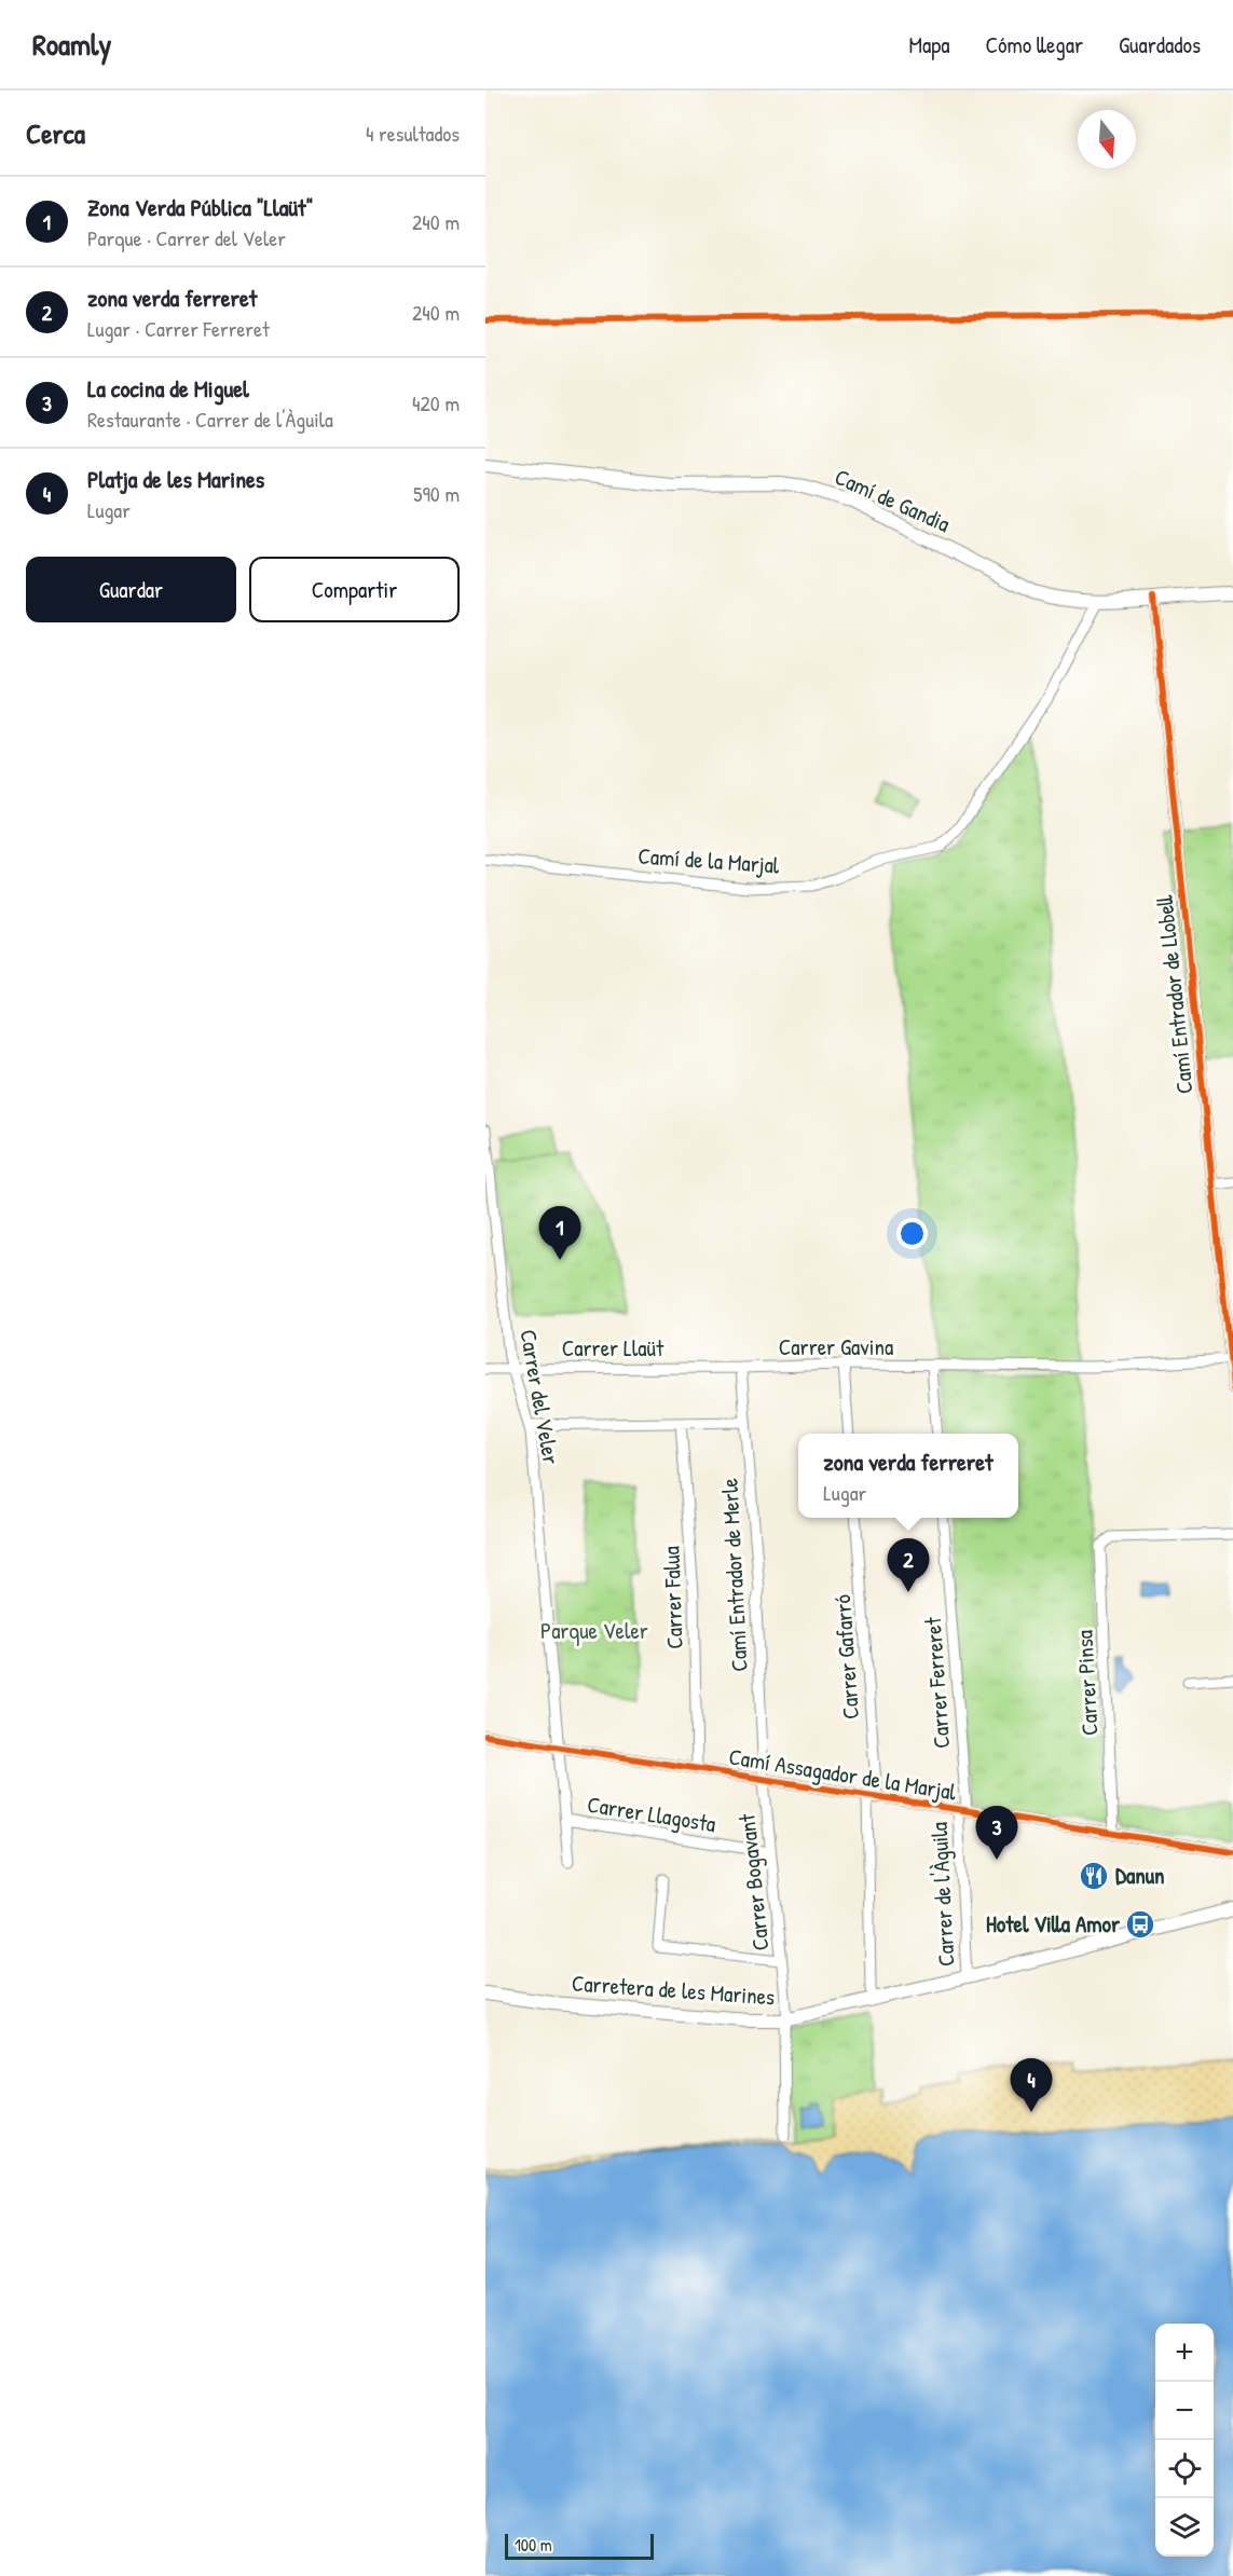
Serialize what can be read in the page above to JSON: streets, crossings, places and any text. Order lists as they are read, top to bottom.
{
  "streets": {
    "main road": ["Camí de Gandia", "Carretera de les Marines"],
    "street": [
      "Camí de la Marjal",
      "Camí Entrador de Llobell",
      "Carrer Gavina",
      "Carrer Llaüt",
      "Carrer del Veler",
      "Camí Entrador de Merle",
      "Carrer Falua",
      "Carrer Gafarró",
      "Carrer Ferreret",
      "Carrer Pinsa",
      "Camí Assagador de la Marjal",
      "Carrer Llagosta",
      "Carrer Bogavant",
      "Carrer de l'Àguila"
    ]
  },
  "crossings": [
    ["Camí de Gandia", "Camí de la Marjal"],
    ["Camí de Gandia", "Camí Entrador de Llobell"],
    ["Camí Entrador de Llobell", "Carrer Gavina"],
    ["Carrer Gavina", "Carrer Llaüt"],
    ["Carrer Gavina", "Camí Entrador de Merle"],
    ["Carrer Llaüt", "Carrer del Veler"],
    ["Carrer Llaüt", "Camí Entrador de Merle"],
    ["Carrer del Veler", "Camí Assagador de la Marjal"],
    ["Carrer del Veler", "Carrer Llagosta"],
    ["Camí Entrador de Merle", "Camí Assagador de la Marjal"],
    ["Camí Entrador de Merle", "Carrer Bogavant"],
    ["Carrer Falua", "Camí Assagador de la Marjal"],
    ["Carrer Gafarró", "Camí Assagador de la Marjal"],
    ["Carrer Gafarró", "Carretera de les Marines"],
    ["Carrer Ferreret", "Camí Assagador de la Marjal"],
    ["Carrer Ferreret", "Carrer de l'Àguila"],
    ["Carrer Pinsa", "Camí Assagador de la Marjal"],
    ["Camí Assagador de la Marjal", "Carrer Llagosta"],
    ["Camí Assagador de la Marjal", "Carrer Bogavant"],
    ["Camí Assagador de la Marjal", "Carrer de l'Àguila"],
    ["Carrer Llagosta", "Carrer Bogavant"],
    ["Carrer Bogavant", "Carretera de les Marines"],
    ["Carrer de l'Àguila", "Carretera de les Marines"]
  ],
  "parks": ["Parque Veler"],
  "places": {
    "restaurant": ["Danun"],
    "bus stop": ["Hotel Villa Amor"]
  },
  "scale_bar": "100 m",
  "north": "bottom",
  "page": {
    "header": "Roamly",
    "nav": ["Mapa", "Cómo llegar", "Guardados"],
    "heading": ["Cerca", "4 resultados"],
    "list": [
      {
        "mark": "1",
        "name": "Zona Verda Pública \"Llaüt\"",
        "note": "Parque · Carrer del Veler",
        "value": "240 m"
      },
      {
        "mark": "2",
        "name": "zona verda ferreret",
        "note": "Lugar · Carrer Ferreret",
        "value": "240 m"
      },
      {
        "mark": "3",
        "name": "La cocina de Miguel",
        "note": "Restaurante · Carrer de l'Àguila",
        "value": "420 m"
      },
      {
        "mark": "4",
        "name": "Platja de les Marines",
        "note": "Lugar",
        "value": "590 m"
      }
    ],
    "buttons": ["Guardar", "Compartir"],
    "pins": [
      "1",
      "2",
      "3",
      "4"
    ],
    "popup": ["zona verda ferreret", "Lugar"],
    "map_buttons": ["+", "−"],
    "scale": "100 m"
  }
}
